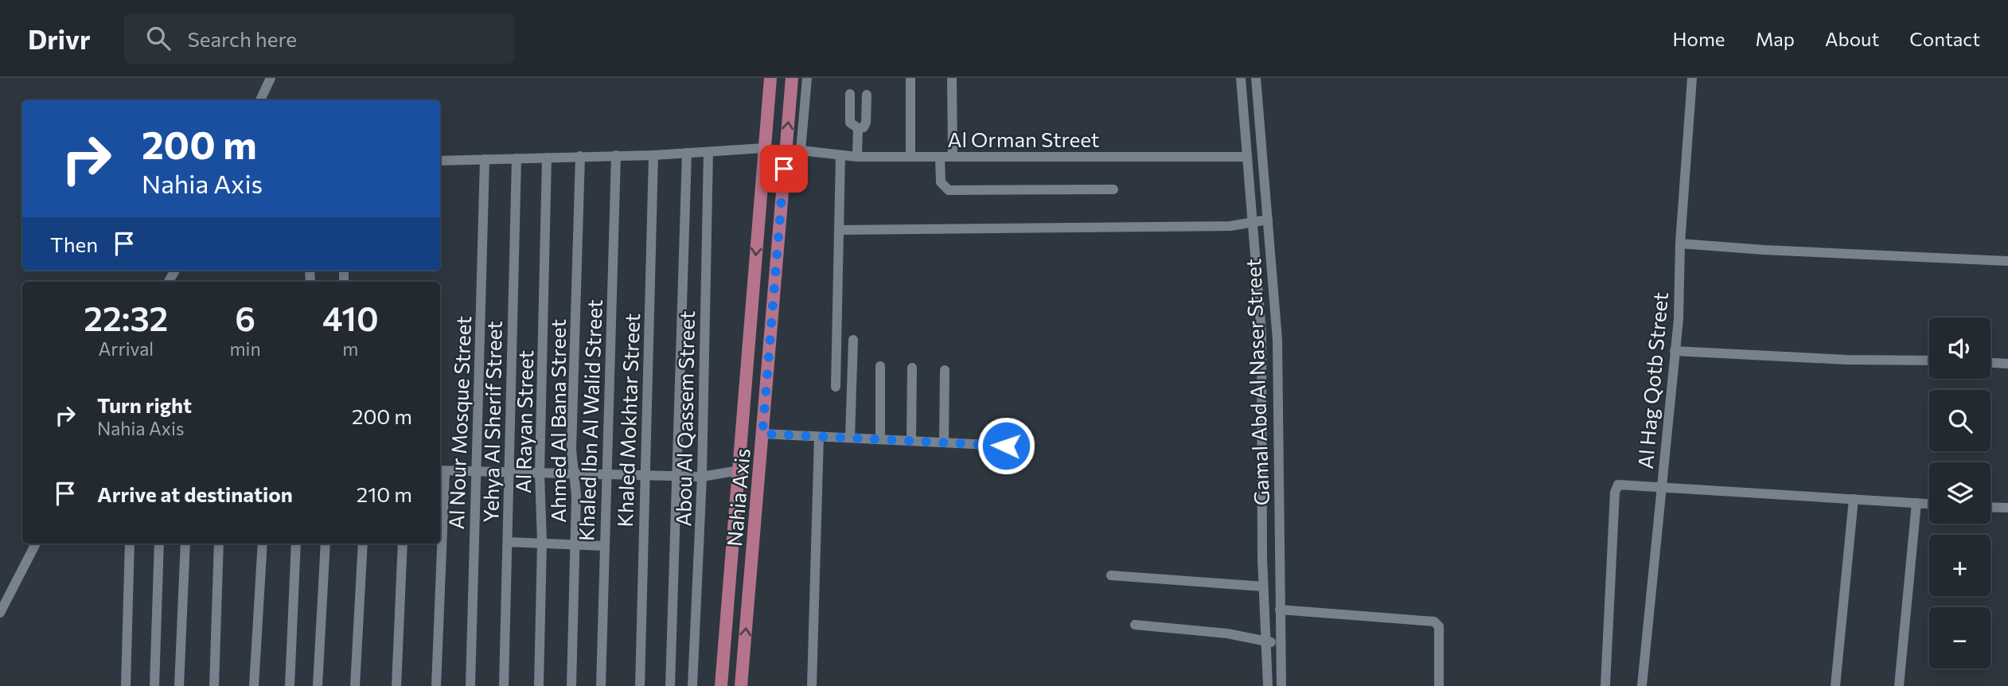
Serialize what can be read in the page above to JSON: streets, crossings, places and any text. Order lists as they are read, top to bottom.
{
  "streets": {
    "main road": ["Nahia Axis"],
    "street": [
      "Al Orman Street",
      "Al Hag Qotb Street",
      "Gamal Abd Al Naser Street",
      "Abou Al Qassem Street",
      "Khaled Ibn Al Walid Street",
      "Khaled Mokhtar Street",
      "Ahmed Al Bana Street",
      "Yehya Al Sherif Street",
      "Al Rayan Street",
      "Al Nour Mosque Street"
    ]
  },
  "crossings": [
    ["Al Orman Street", "Gamal Abd Al Naser Street"]
  ],
  "page": {
    "header": "Drivr",
    "search": "Search here",
    "nav": [
      "Home",
      "Map",
      "About",
      "Contact"
    ],
    "turn": ["200 m", "Nahia Axis"],
    "then": "Then",
    "eta": [
      "22:32",
      "Arrival",
      "6",
      "min",
      "410",
      "m"
    ],
    "map_buttons": ["+", "−"],
    "list": [
      {
        "name": "Turn right",
        "note": "Nahia Axis",
        "value": "200 m"
      },
      {
        "name": "Arrive at destination",
        "value": "210 m"
      }
    ]
  }
}
